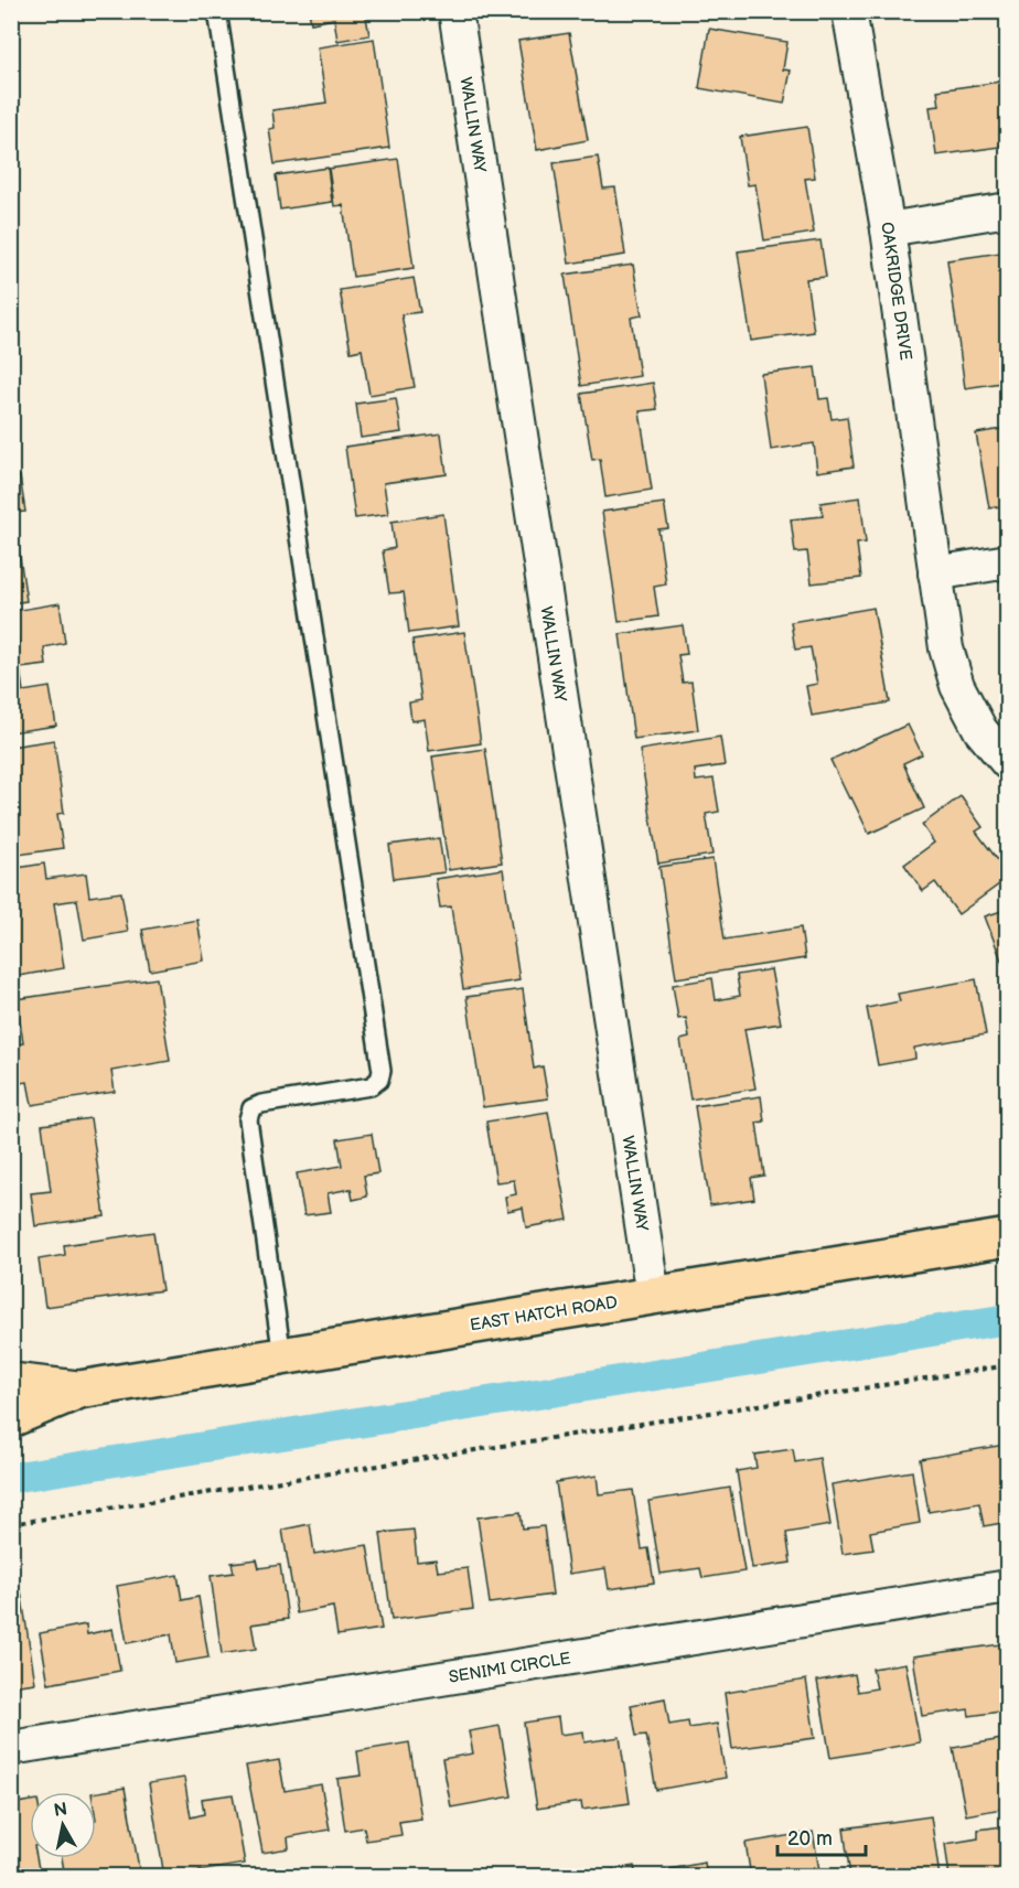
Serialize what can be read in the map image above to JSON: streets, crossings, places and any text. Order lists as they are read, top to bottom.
{
  "streets": {
    "main road": ["EAST HATCH ROAD"],
    "street": ["WALLIN WAY", "OAKRIDGE DRIVE", "SENIMI CIRCLE"]
  },
  "crossings": [
    ["WALLIN WAY", "EAST HATCH ROAD"]
  ],
  "scale_bar": "20 m",
  "north": "top"
}
